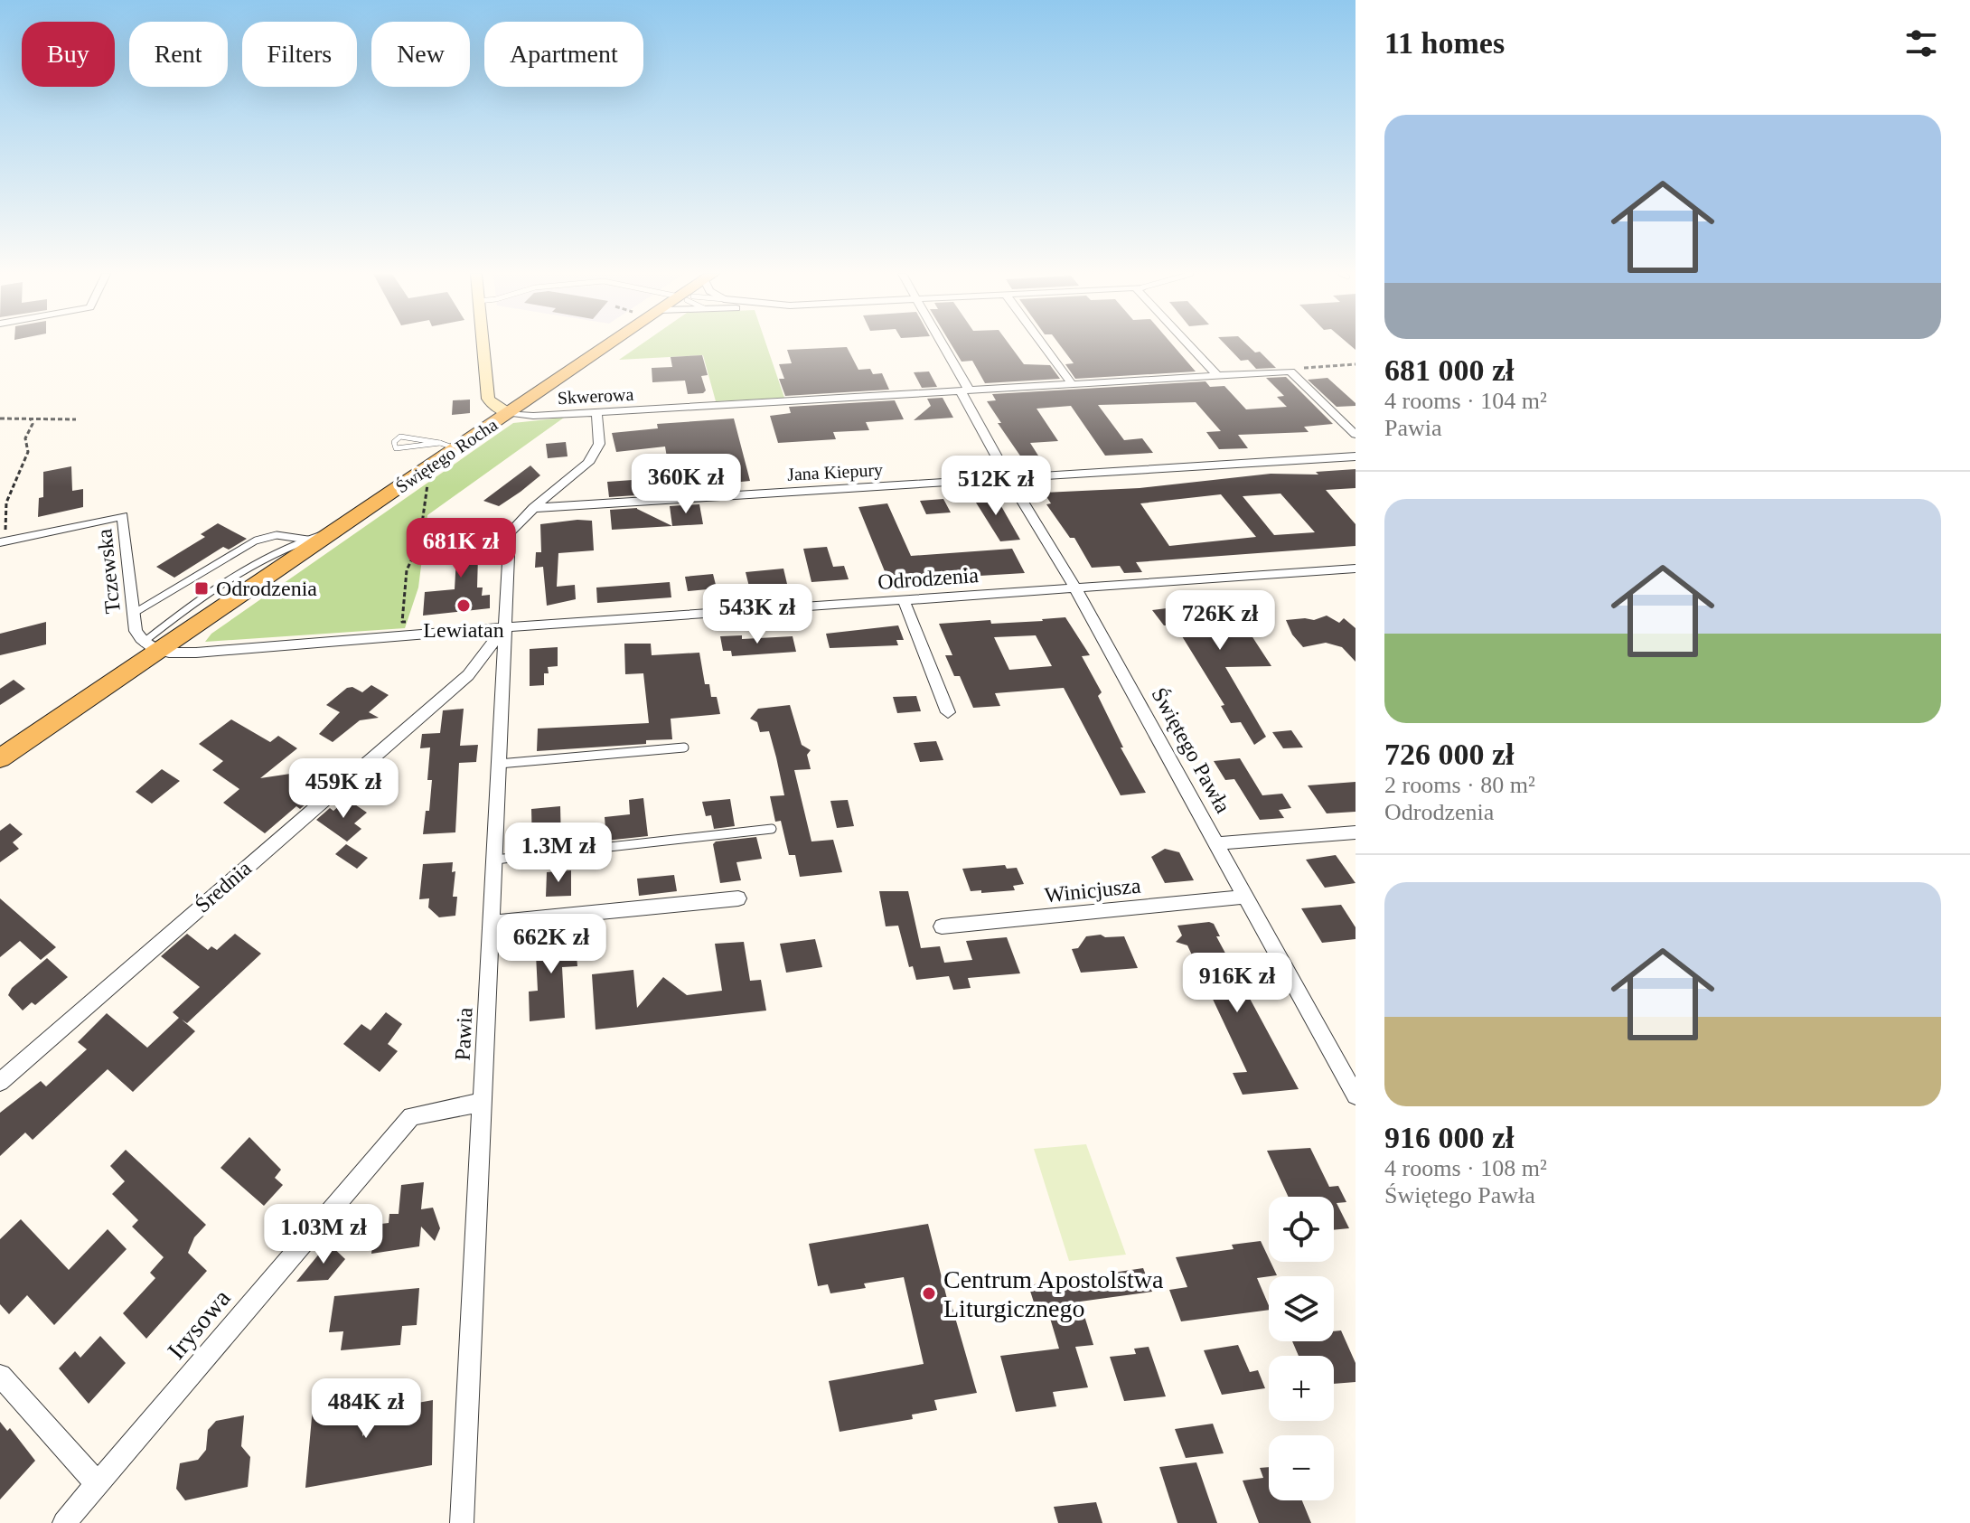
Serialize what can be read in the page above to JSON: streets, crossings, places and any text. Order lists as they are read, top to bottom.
{
  "streets": {
    "main road": ["Świętego Rocha"],
    "street": [
      "Skwerowa",
      "Jana Kiepury",
      "Tczewska",
      "Odrodzenia",
      "Świętego Pawła",
      "Średnia",
      "Winicjusza",
      "Pawia",
      "Irysowa"
    ]
  },
  "crossings": [
    ["Skwerowa", "Świętego Rocha"],
    ["Skwerowa", "Świętego Pawła"],
    ["Skwerowa", "Pawia"],
    ["Świętego Rocha", "Tczewska"],
    ["Świętego Rocha", "Odrodzenia"],
    ["Jana Kiepury", "Świętego Pawła"],
    ["Jana Kiepury", "Pawia"],
    ["Tczewska", "Odrodzenia"],
    ["Odrodzenia", "Świętego Pawła"],
    ["Odrodzenia", "Średnia"],
    ["Odrodzenia", "Pawia"],
    ["Świętego Pawła", "Winicjusza"],
    ["Średnia", "Pawia"],
    ["Pawia", "Irysowa"]
  ],
  "places": {
    "transit": ["Odrodzenia"],
    "other": ["Lewiatan", "Centrum Apostolstwa Liturgicznego"]
  },
  "page": {
    "heading": "11 homes",
    "chip": [
      "Buy",
      "Rent",
      "Filters",
      "New",
      "Apartment"
    ],
    "list": [
      {
        "name": "681 000 zł",
        "note": "4 rooms · 104 m² · Pawia"
      },
      {
        "name": "726 000 zł",
        "note": "2 rooms · 80 m² · Odrodzenia"
      },
      {
        "name": "916 000 zł",
        "note": "4 rooms · 108 m² · Świętego Pawła"
      }
    ],
    "price": [
      "360K zł",
      "512K zł",
      "681K zł",
      "543K zł",
      "726K zł",
      "459K zł",
      "1.3M zł",
      "662K zł",
      "916K zł",
      "1.03M zł",
      "484K zł"
    ],
    "map_buttons": ["+", "−"]
  }
}
